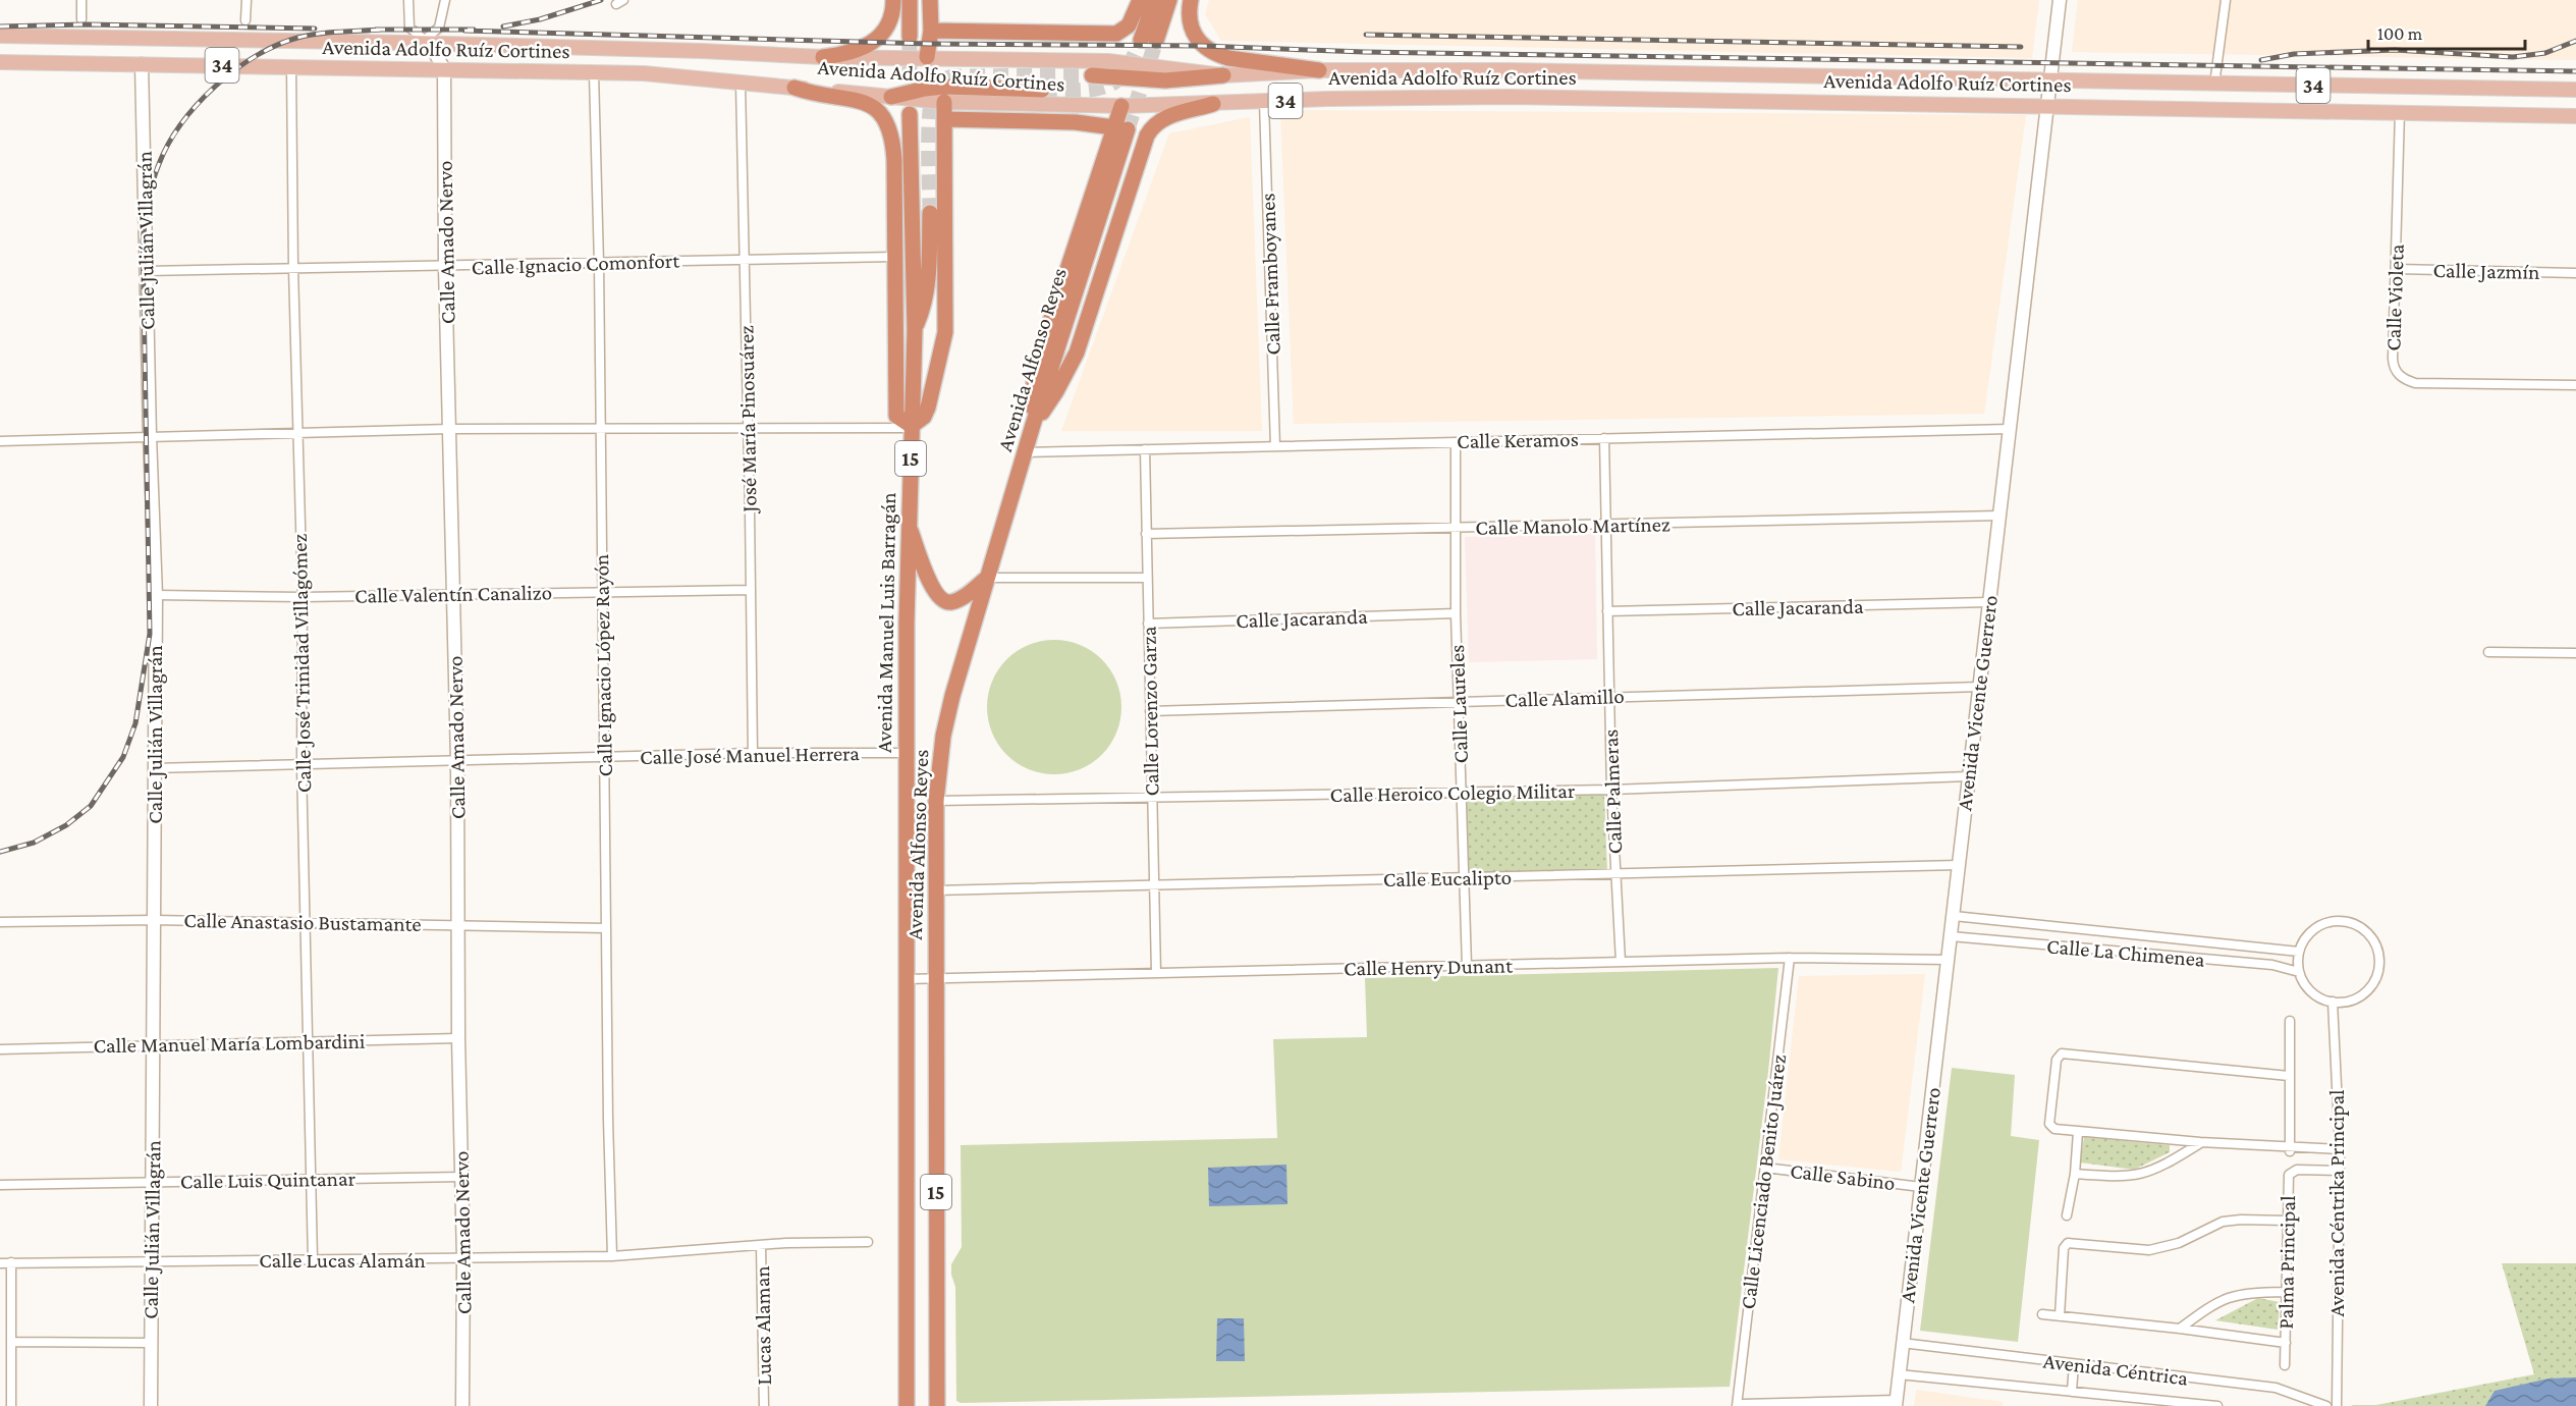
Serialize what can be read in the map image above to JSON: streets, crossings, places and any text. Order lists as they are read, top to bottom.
{
  "streets": {
    "highway": ["Avenida Alfonso Reyes", "15", "Avenida Manuel Luis Barragán"],
    "main road": ["Avenida Adolfo Ruíz Cortines", "34"],
    "street": [
      "Calle Julián Villagrán",
      "Calle Amado Nervo",
      "Calle Ignacio Comonfort",
      "Calle Jazmín",
      "Calle Framboyanes",
      "Calle Violeta",
      "José María Pinosuárez",
      "Calle Keramos",
      "Calle Manolo Martínez",
      "Calle Valentín Canalizo",
      "Calle Jacaranda",
      "Calle José Trinidad Villagómez",
      "Calle Ignacio López Rayón",
      "Calle Alamillo",
      "Avenida Vicente Guerrero",
      "Calle Laureles",
      "Calle Lorenzo Garza",
      "Calle José Manuel Herrera",
      "Calle Palmeras",
      "Calle Heroico Colegio Militar",
      "Calle Eucalipto",
      "Calle Anastasio Bustamante",
      "Calle La Chimenea",
      "Calle Henry Dunant",
      "Calle Manuel María Lombardini",
      "Calle Sabino",
      "Calle Luis Quintanar",
      "Calle Licenciado Benito Juárez",
      "Avenida Céntrika Principal",
      "Calle Lucas Alamán",
      "Palma Principal",
      "Lucas Alaman",
      "Avenida Céntrica"
    ]
  },
  "crossings": [
    ["Avenida Adolfo Ruíz Cortines", "Calle Julián Villagrán"],
    ["Avenida Adolfo Ruíz Cortines", "Calle Amado Nervo"],
    ["Avenida Adolfo Ruíz Cortines", "Calle Framboyanes"],
    ["Avenida Adolfo Ruíz Cortines", "Calle Violeta"],
    ["Avenida Adolfo Ruíz Cortines", "José María Pinosuárez"],
    ["Avenida Adolfo Ruíz Cortines", "Calle José Trinidad Villagómez"],
    ["Avenida Adolfo Ruíz Cortines", "Calle Ignacio López Rayón"],
    ["Avenida Adolfo Ruíz Cortines", "Avenida Vicente Guerrero"],
    ["Calle Julián Villagrán", "Calle Ignacio Comonfort"],
    ["Calle Julián Villagrán", "Calle Valentín Canalizo"],
    ["Calle Julián Villagrán", "Calle José Manuel Herrera"],
    ["Calle Julián Villagrán", "Calle Anastasio Bustamante"],
    ["Calle Julián Villagrán", "Calle Manuel María Lombardini"],
    ["Calle Julián Villagrán", "Calle Luis Quintanar"],
    ["Calle Julián Villagrán", "Calle Lucas Alamán"],
    ["Calle Amado Nervo", "Calle Ignacio Comonfort"],
    ["Calle Amado Nervo", "Calle Valentín Canalizo"],
    ["Calle Amado Nervo", "Calle José Manuel Herrera"],
    ["Calle Amado Nervo", "Calle Anastasio Bustamante"],
    ["Calle Amado Nervo", "Calle Manuel María Lombardini"],
    ["Calle Amado Nervo", "Calle Luis Quintanar"],
    ["Calle Amado Nervo", "Calle Lucas Alamán"],
    ["Calle Ignacio Comonfort", "José María Pinosuárez"],
    ["Calle Ignacio Comonfort", "Calle José Trinidad Villagómez"],
    ["Calle Ignacio Comonfort", "Calle Ignacio López Rayón"],
    ["Calle Jazmín", "Calle Violeta"],
    ["Calle Framboyanes", "Calle Keramos"],
    ["Avenida Alfonso Reyes", "Calle Keramos"],
    ["Avenida Alfonso Reyes", "Avenida Manuel Luis Barragán"],
    ["Avenida Alfonso Reyes", "Calle Heroico Colegio Militar"],
    ["Avenida Alfonso Reyes", "Calle Eucalipto"],
    ["Avenida Alfonso Reyes", "Calle Henry Dunant"],
    ["José María Pinosuárez", "Calle Valentín Canalizo"],
    ["José María Pinosuárez", "Calle José Manuel Herrera"],
    ["Calle Keramos", "Avenida Vicente Guerrero"],
    ["Calle Keramos", "Calle Laureles"],
    ["Calle Keramos", "Calle Lorenzo Garza"],
    ["Calle Keramos", "Calle Palmeras"],
    ["Calle Manolo Martínez", "Avenida Vicente Guerrero"],
    ["Calle Manolo Martínez", "Calle Laureles"],
    ["Calle Manolo Martínez", "Calle Lorenzo Garza"],
    ["Calle Manolo Martínez", "Calle Palmeras"],
    ["Calle Valentín Canalizo", "Calle José Trinidad Villagómez"],
    ["Calle Valentín Canalizo", "Calle Ignacio López Rayón"],
    ["Calle Jacaranda", "Avenida Vicente Guerrero"],
    ["Calle Jacaranda", "Calle Laureles"],
    ["Calle Jacaranda", "Calle Lorenzo Garza"],
    ["Calle Jacaranda", "Calle Palmeras"],
    ["Avenida Manuel Luis Barragán", "Calle José Manuel Herrera"],
    ["Calle José Trinidad Villagómez", "Calle José Manuel Herrera"],
    ["Calle José Trinidad Villagómez", "Calle Anastasio Bustamante"],
    ["Calle José Trinidad Villagómez", "Calle Manuel María Lombardini"],
    ["Calle José Trinidad Villagómez", "Calle Luis Quintanar"],
    ["Calle José Trinidad Villagómez", "Calle Lucas Alamán"],
    ["Calle Ignacio López Rayón", "Calle José Manuel Herrera"],
    ["Calle Ignacio López Rayón", "Calle Anastasio Bustamante"],
    ["Calle Ignacio López Rayón", "Calle Lucas Alamán"],
    ["Calle Alamillo", "Avenida Vicente Guerrero"],
    ["Calle Alamillo", "Calle Laureles"],
    ["Calle Alamillo", "Calle Lorenzo Garza"],
    ["Calle Alamillo", "Calle Palmeras"],
    ["Avenida Vicente Guerrero", "Calle Heroico Colegio Militar"],
    ["Avenida Vicente Guerrero", "Calle Eucalipto"],
    ["Avenida Vicente Guerrero", "Calle La Chimenea"],
    ["Avenida Vicente Guerrero", "Calle Henry Dunant"],
    ["Avenida Vicente Guerrero", "Calle Sabino"],
    ["Avenida Vicente Guerrero", "Avenida Céntrica"],
    ["Calle Laureles", "Calle Heroico Colegio Militar"],
    ["Calle Laureles", "Calle Eucalipto"],
    ["Calle Laureles", "Calle Henry Dunant"],
    ["Calle Lorenzo Garza", "Calle Heroico Colegio Militar"],
    ["Calle Lorenzo Garza", "Calle Eucalipto"],
    ["Calle Lorenzo Garza", "Calle Henry Dunant"],
    ["Calle Palmeras", "Calle Heroico Colegio Militar"],
    ["Calle Palmeras", "Calle Eucalipto"],
    ["Calle Palmeras", "Calle Henry Dunant"],
    ["Calle La Chimenea", "Avenida Céntrika Principal"],
    ["Calle Henry Dunant", "Calle Licenciado Benito Juárez"],
    ["Calle Sabino", "Calle Licenciado Benito Juárez"],
    ["Avenida Céntrika Principal", "Palma Principal"],
    ["Calle Lucas Alamán", "Lucas Alaman"]
  ],
  "scale_bar": "100 m"
}
